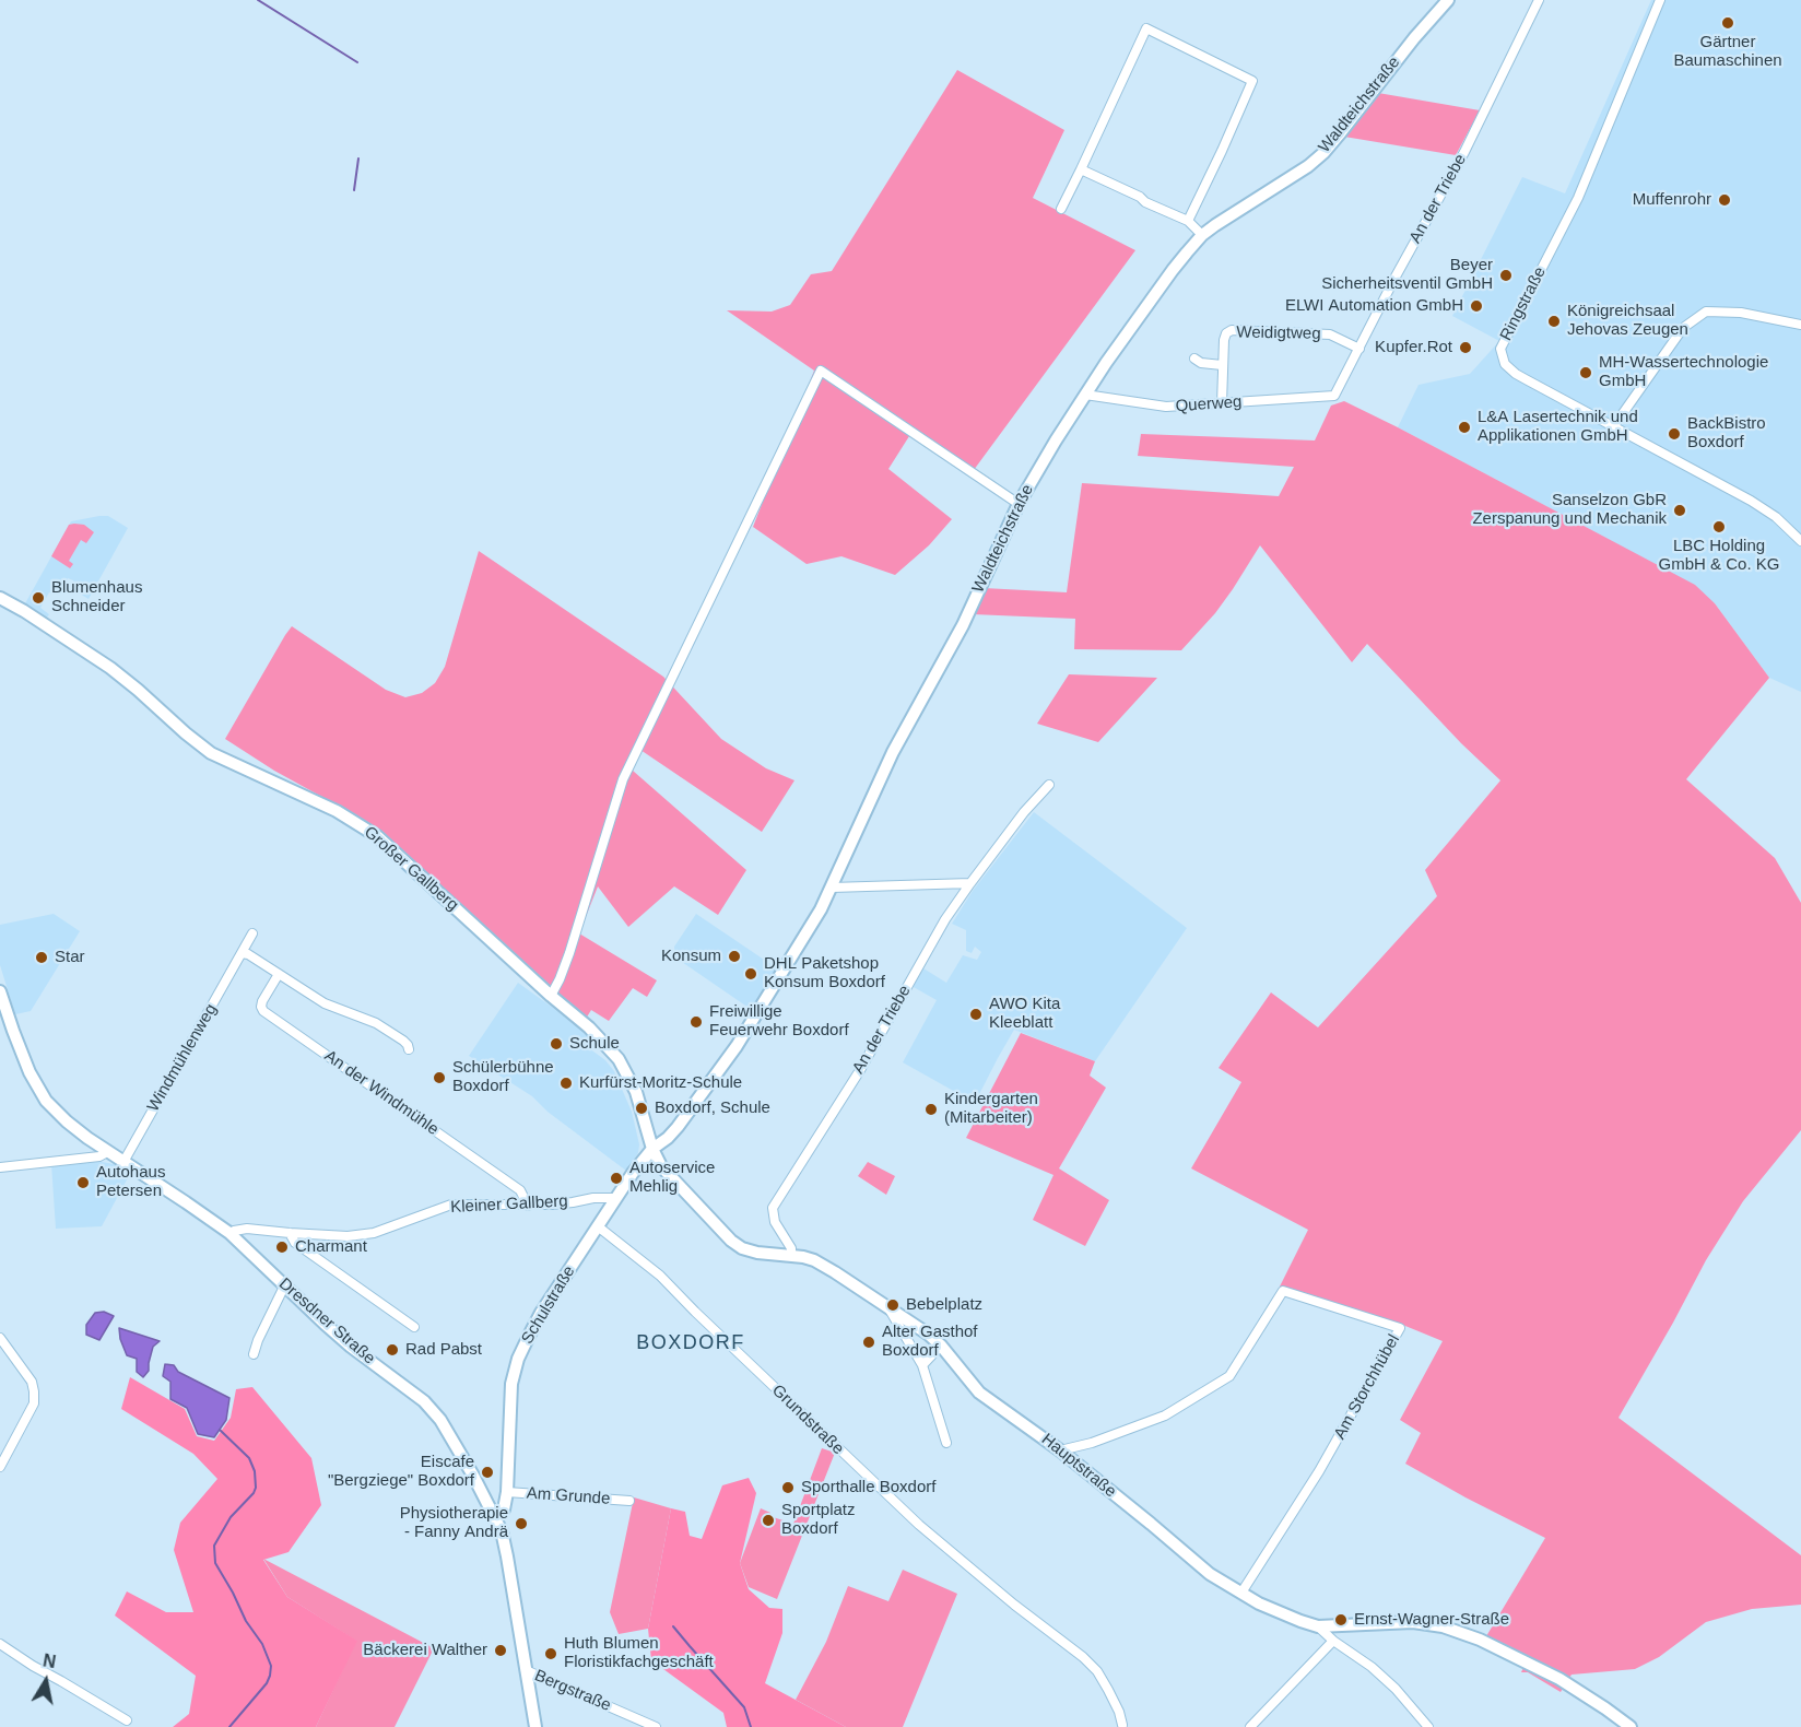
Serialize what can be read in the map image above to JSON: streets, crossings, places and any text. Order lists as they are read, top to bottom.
{
  "streets": {
    "street": [
      "Waldteichstraße",
      "An der Triebe",
      "Ringstraße",
      "Weidigtweg",
      "Querweg",
      "Großer Gallberg",
      "Windmühlenweg",
      "An der Windmühle",
      "Kleiner Gallberg",
      "Schulstraße",
      "Dresdner Straße",
      "Am Storchhübel",
      "Grundstraße",
      "Hauptstraße",
      "Am Grunde",
      "Bergstraße"
    ]
  },
  "crossings": [
    ["Waldteichstraße", "Querweg"],
    ["Waldteichstraße", "Großer Gallberg"],
    ["Waldteichstraße", "Schulstraße"],
    ["Waldteichstraße", "Hauptstraße"],
    ["An der Triebe", "Weidigtweg"],
    ["An der Triebe", "Querweg"],
    ["An der Triebe", "Hauptstraße"],
    ["Weidigtweg", "Querweg"],
    ["Großer Gallberg", "Schulstraße"],
    ["Großer Gallberg", "Hauptstraße"],
    ["Windmühlenweg", "Dresdner Straße"],
    ["An der Windmühle", "Kleiner Gallberg"],
    ["Kleiner Gallberg", "Schulstraße"],
    ["Kleiner Gallberg", "Dresdner Straße"],
    ["Schulstraße", "Dresdner Straße"],
    ["Schulstraße", "Grundstraße"],
    ["Schulstraße", "Hauptstraße"],
    ["Schulstraße", "Am Grunde"],
    ["Dresdner Straße", "Bergstraße"],
    ["Am Storchhübel", "Hauptstraße"]
  ],
  "districts": ["BOXDORF"],
  "places": [
    "Gärtner Baumaschinen",
    "Muffenrohr",
    "Beyer Sicherheitsventil GmbH",
    "ELWI Automation GmbH",
    "Königreichsaal Jehovas Zeugen",
    "Kupfer.Rot",
    "MH-Wassertechnologie GmbH",
    "L&A Lasertechnik und Applikationen GmbH",
    "BackBistro Boxdorf",
    "Sanselzon GbR Zerspanung und Mechanik",
    "LBC Holding GmbH & Co. KG",
    "Blumenhaus Schneider",
    "Konsum",
    "Star",
    "DHL Paketshop Konsum Boxdorf",
    "AWO Kita Kleeblatt",
    "Freiwillige Feuerwehr Boxdorf",
    "Schule",
    "Schülerbühne Boxdorf",
    "Kurfürst-Moritz-Schule",
    "Boxdorf, Schule",
    "Kindergarten (Mitarbeiter)",
    "Autoservice Mehlig",
    "Autohaus Petersen",
    "Charmant",
    "Bebelplatz",
    "Alter Gasthof Boxdorf",
    "Rad Pabst",
    "Eiscafe \"Bergziege\" Boxdorf",
    "Sporthalle Boxdorf",
    "Sportplatz Boxdorf",
    "Physiotherapie - Fanny Andrä",
    "Ernst-Wagner-Straße",
    "Bäckerei Walther",
    "Huth Blumen Floristikfachgeschäft"
  ],
  "north": "top"
}
